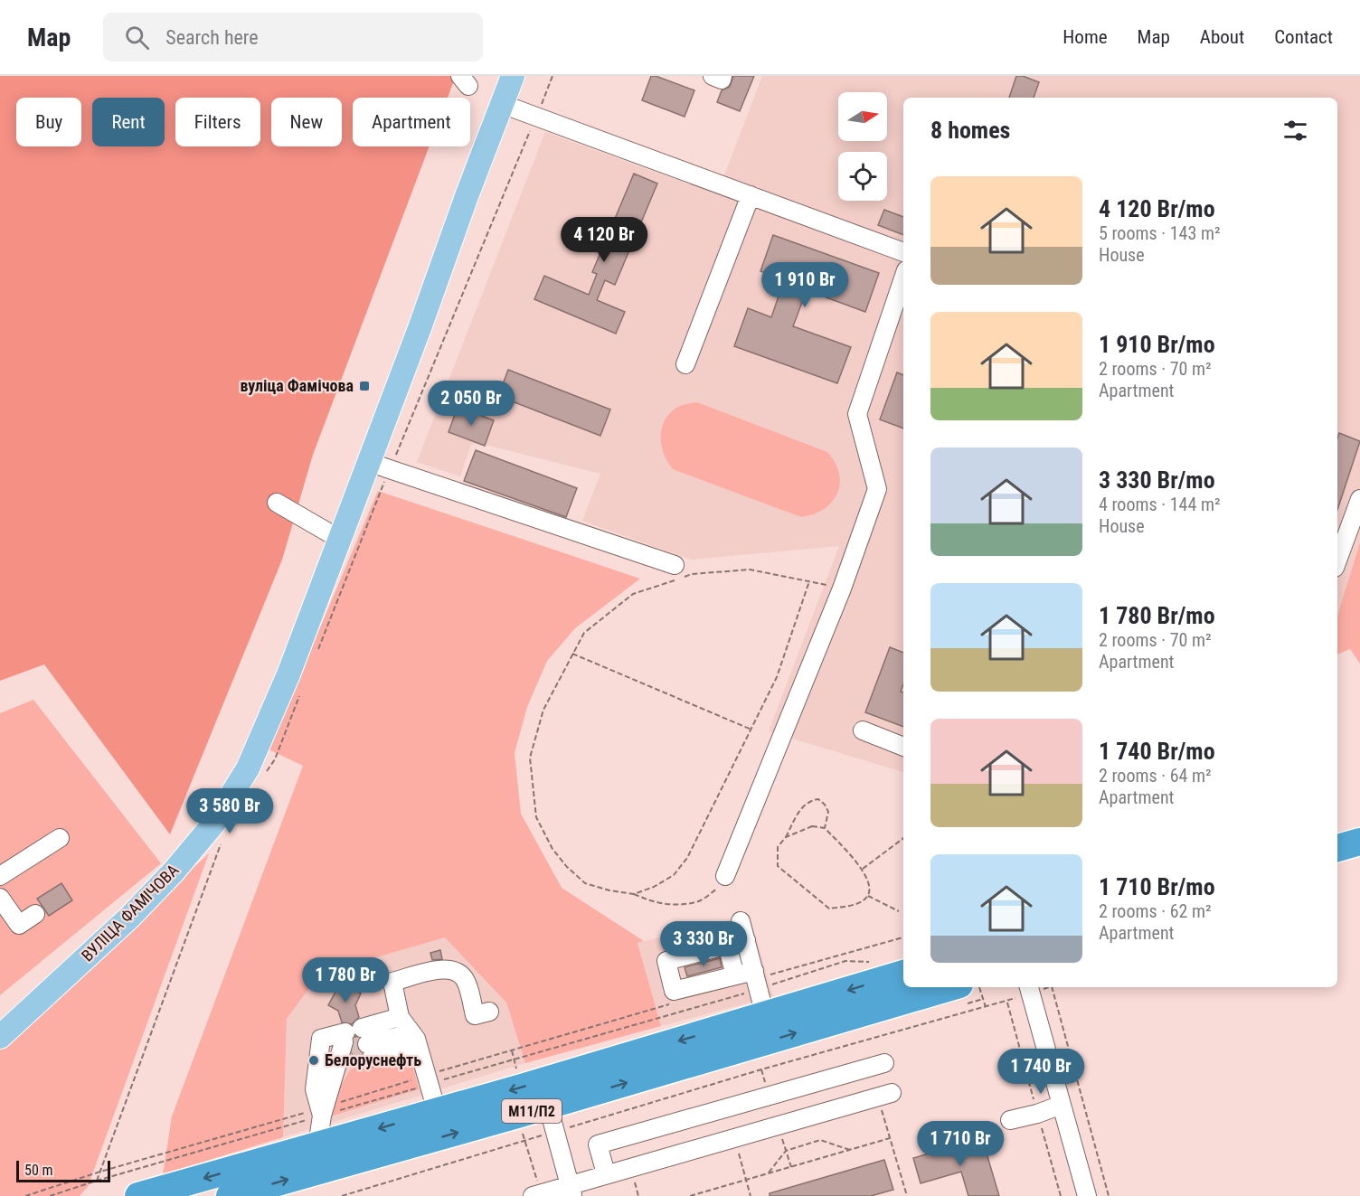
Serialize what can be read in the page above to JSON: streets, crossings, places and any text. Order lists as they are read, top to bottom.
{
  "streets": {
    "highway": ["М11/П2"],
    "main road": ["ВУЛІЦА ФАМІЧОВА"]
  },
  "places": {
    "transit": ["вуліца Фамічова"],
    "other": ["Белоруснефть"]
  },
  "scale_bar": "50 m",
  "north": "right",
  "page": {
    "header": "Map",
    "search": "Search here",
    "nav": [
      "Home",
      "Map",
      "About",
      "Contact"
    ],
    "chip": [
      "Buy",
      "Rent",
      "Filters",
      "New",
      "Apartment"
    ],
    "heading": "8 homes",
    "list": [
      {
        "name": "4 120 Br/mo",
        "note": "5 rooms · 143 m² · House"
      },
      {
        "name": "1 910 Br/mo",
        "note": "2 rooms · 70 m² · Apartment"
      },
      {
        "name": "3 330 Br/mo",
        "note": "4 rooms · 144 m² · House"
      },
      {
        "name": "1 780 Br/mo",
        "note": "2 rooms · 70 m² · Apartment"
      },
      {
        "name": "1 740 Br/mo",
        "note": "2 rooms · 64 m² · Apartment"
      },
      {
        "name": "1 710 Br/mo",
        "note": "2 rooms · 62 m² · Apartment"
      }
    ],
    "price": [
      "4 120 Br",
      "1 910 Br",
      "2 050 Br",
      "3 580 Br",
      "3 330 Br",
      "1 780 Br",
      "1 740 Br",
      "1 710 Br"
    ],
    "scale": "50 m"
  }
}
